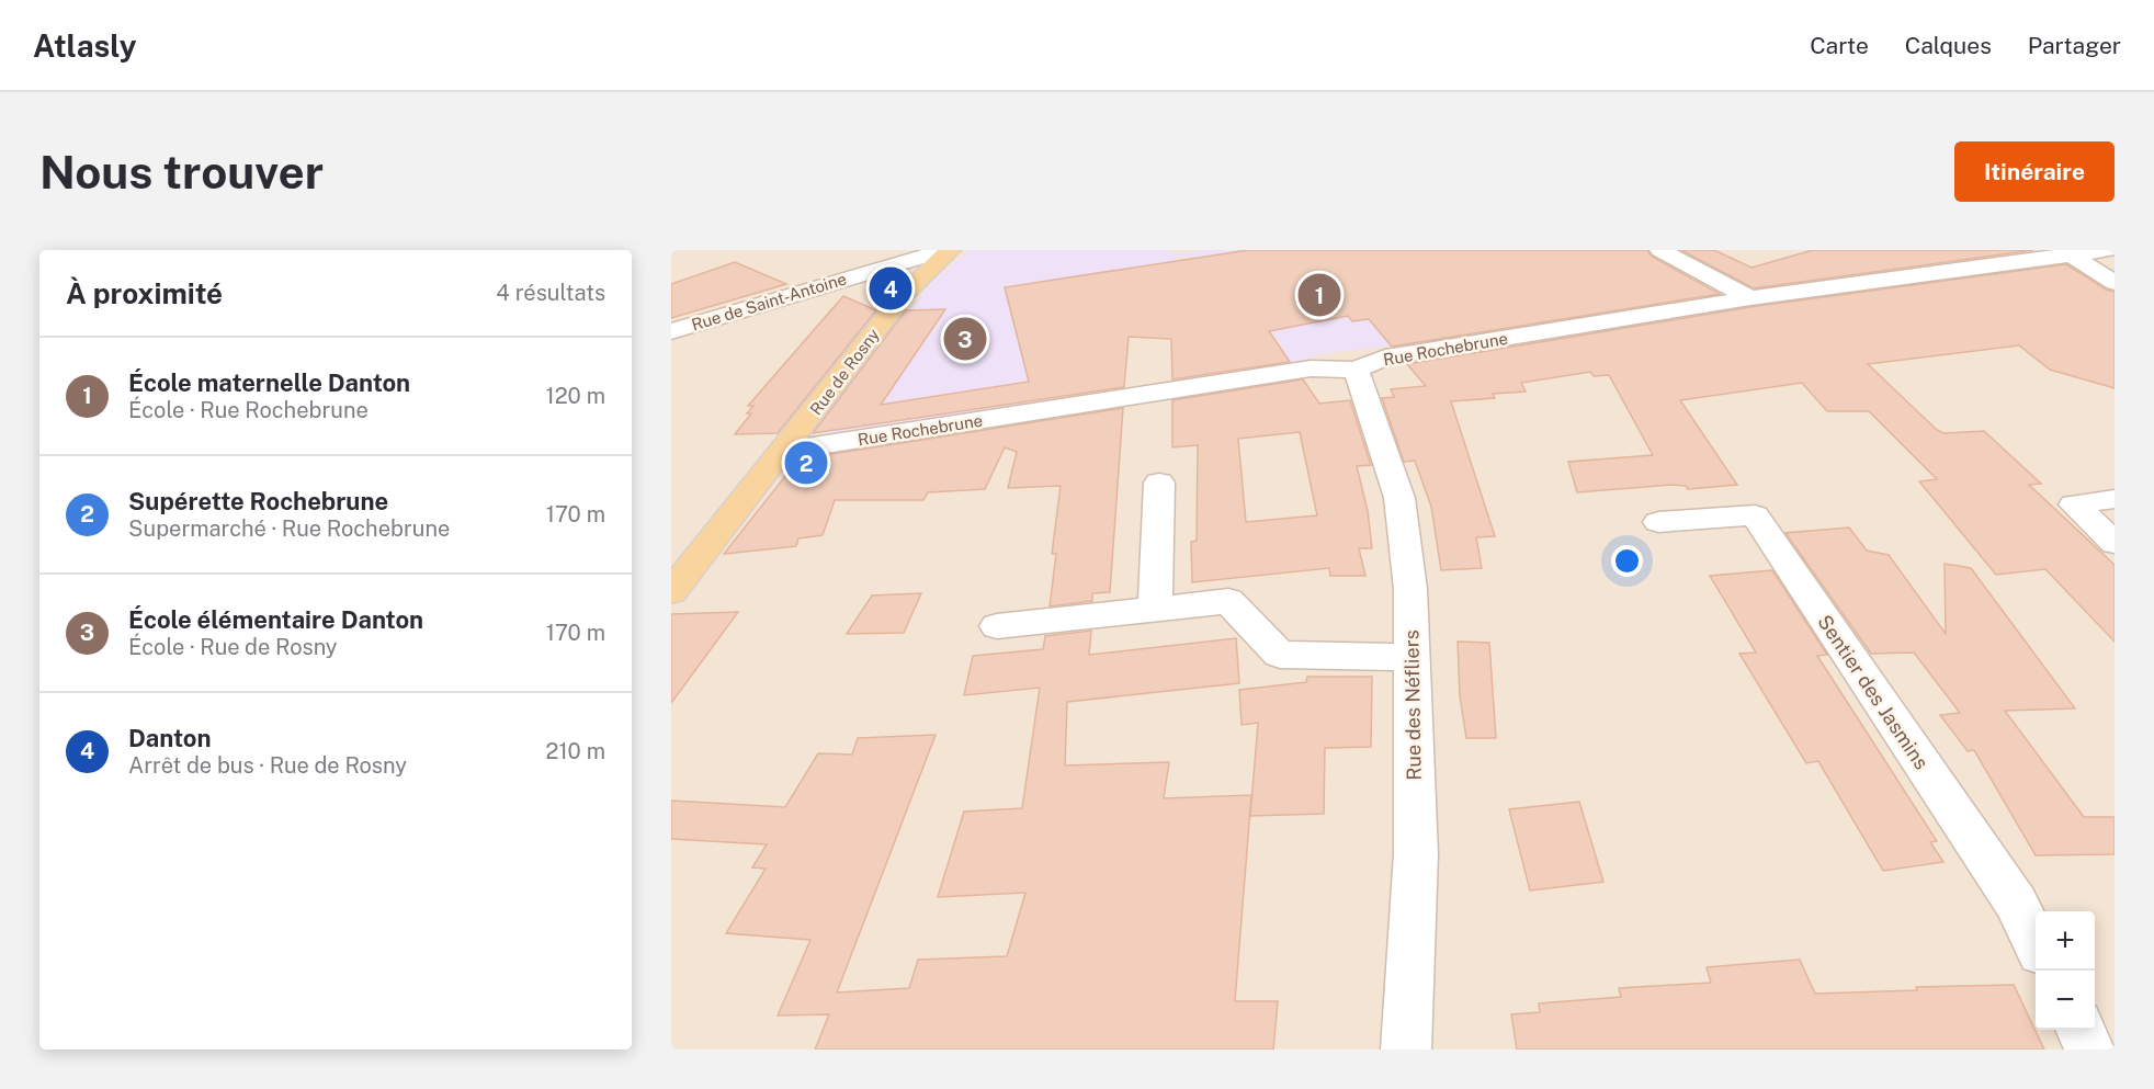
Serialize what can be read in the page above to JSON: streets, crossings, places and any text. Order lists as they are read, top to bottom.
{
  "streets": {
    "main road": ["Rue de Rosny"],
    "street": [
      "Rue de Saint-Antoine",
      "Rue Rochebrune",
      "Sentier des Jasmins",
      "Rue des Néfliers"
    ]
  },
  "crossings": [
    ["Rue de Saint-Antoine", "Rue de Rosny"],
    ["Rue Rochebrune", "Rue de Rosny"],
    ["Rue Rochebrune", "Rue des Néfliers"]
  ],
  "page": {
    "header": "Atlasly",
    "nav": ["Carte", "Calques", "Partager"],
    "buttons": "Itinéraire",
    "title": "Nous trouver",
    "heading": ["À proximité", "4 résultats"],
    "pins": [
      "4",
      "1",
      "3",
      "2"
    ],
    "list": [
      {
        "mark": "1",
        "name": "École maternelle Danton",
        "note": "École · Rue Rochebrune",
        "value": "120 m"
      },
      {
        "mark": "2",
        "name": "Supérette Rochebrune",
        "note": "Supermarché · Rue Rochebrune",
        "value": "170 m"
      },
      {
        "mark": "3",
        "name": "École élémentaire Danton",
        "note": "École · Rue de Rosny",
        "value": "170 m"
      },
      {
        "mark": "4",
        "name": "Danton",
        "note": "Arrêt de bus · Rue de Rosny",
        "value": "210 m"
      }
    ],
    "map_buttons": ["+", "−"]
  }
}
